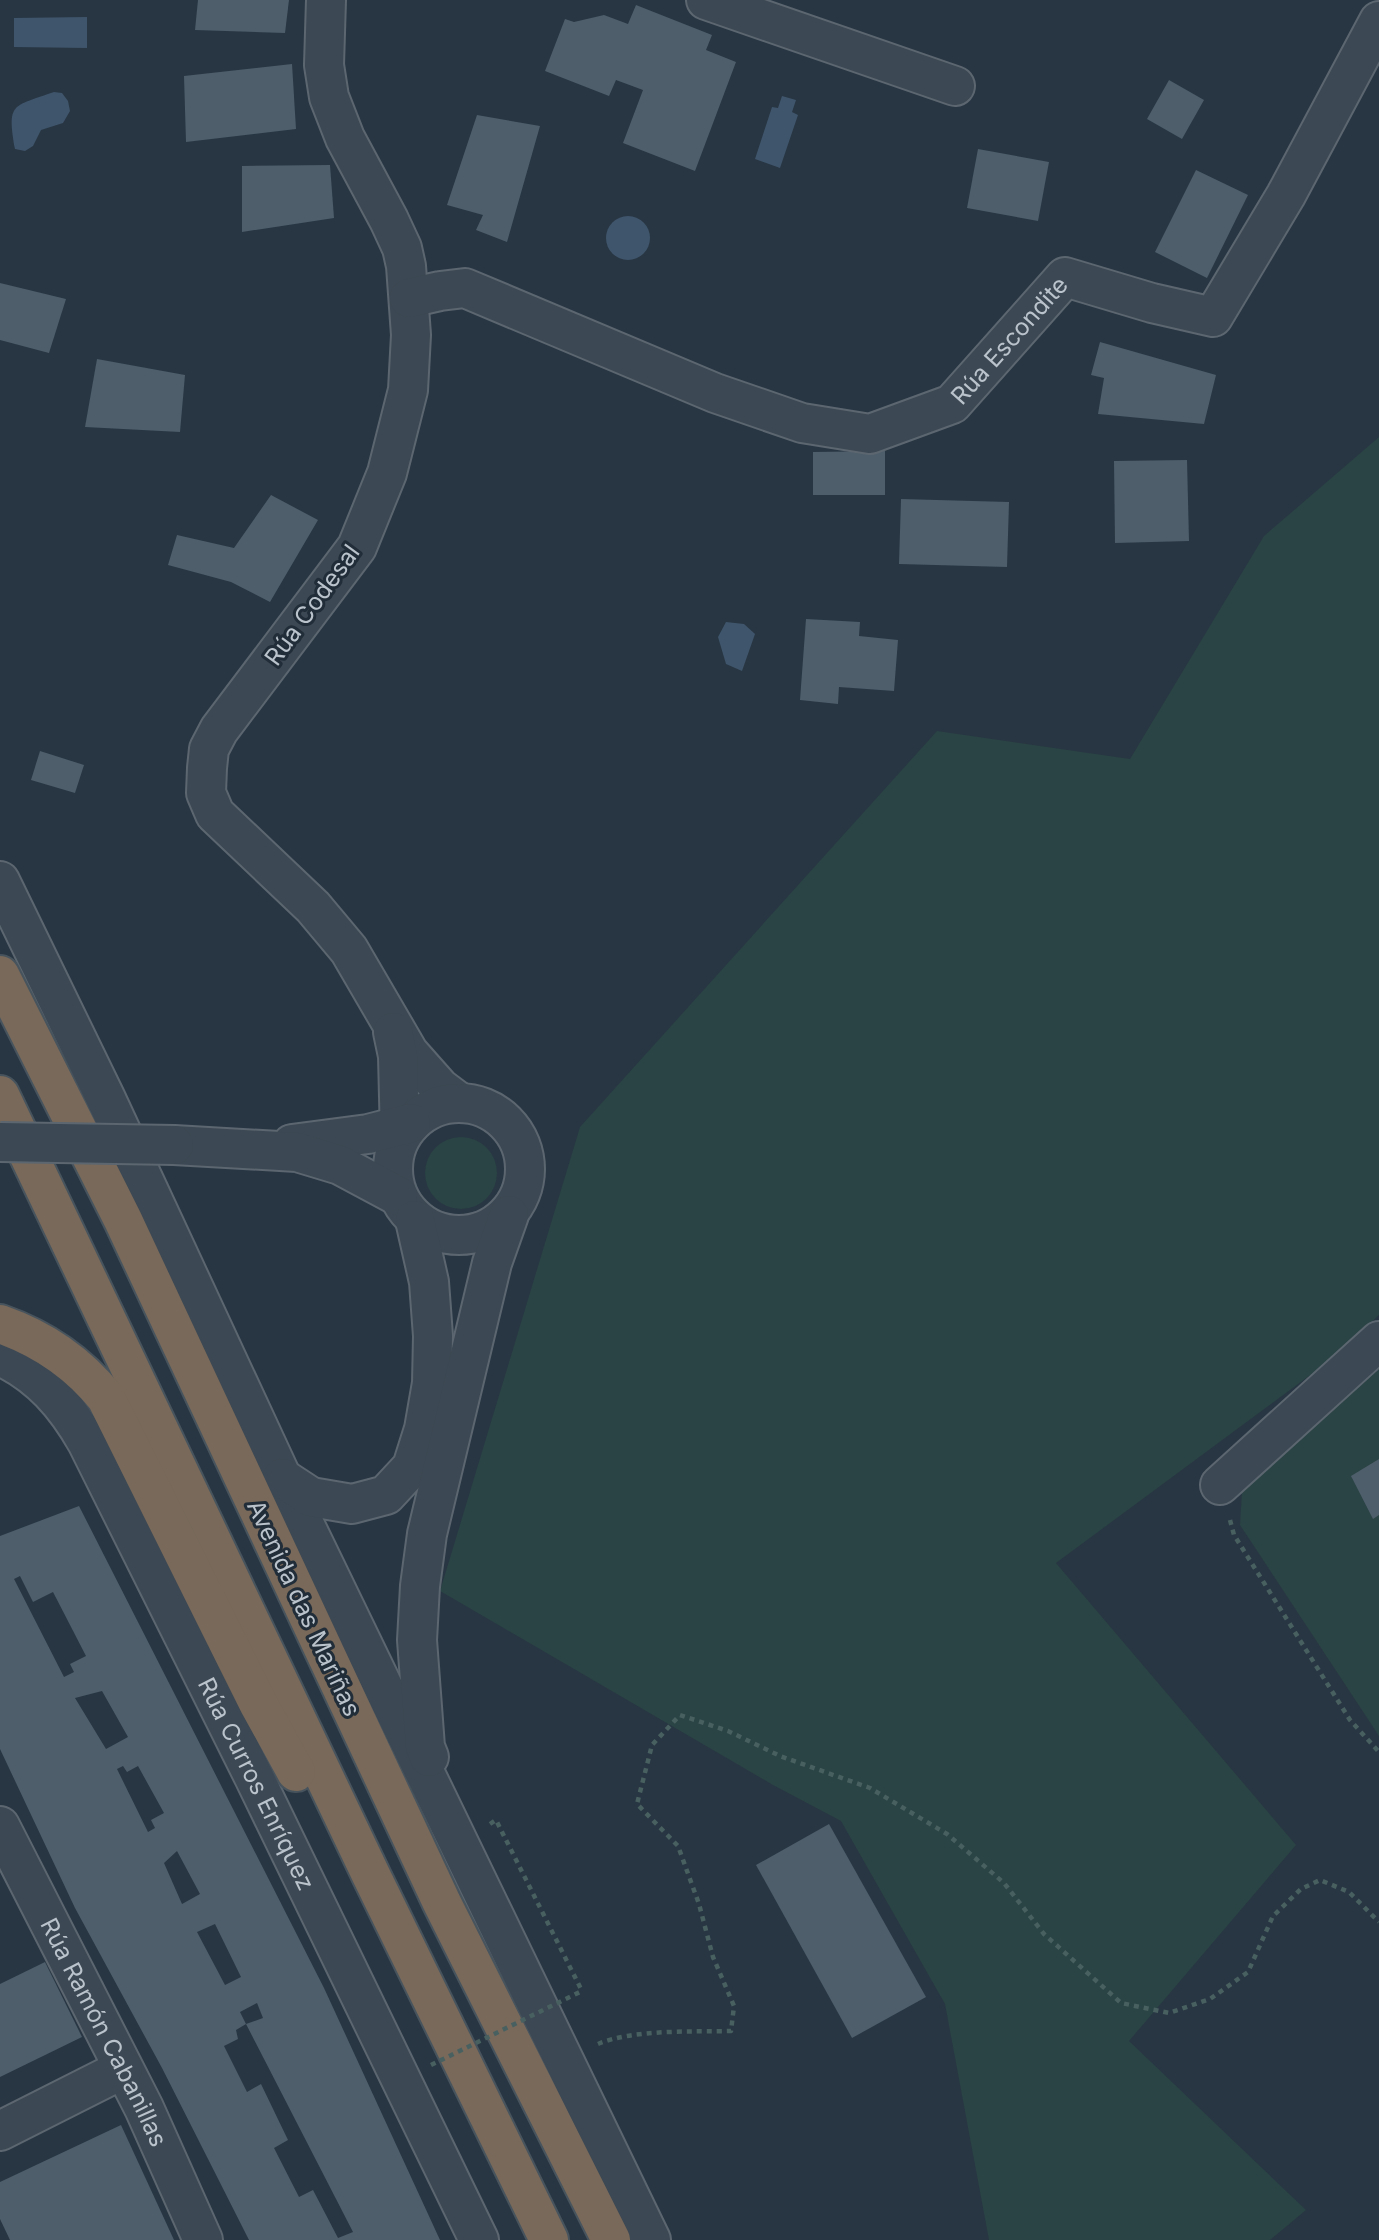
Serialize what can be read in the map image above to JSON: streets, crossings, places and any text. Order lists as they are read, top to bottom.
{
  "streets": {
    "highway": ["Avenida das Mariñas"],
    "street": [
      "Rúa Escondite",
      "Rúa Codesal",
      "Rúa Curros Enríquez",
      "Rúa Ramón Cabanillas"
    ]
  },
  "crossings": [
    ["Rúa Escondite", "Rúa Codesal"]
  ]
}
